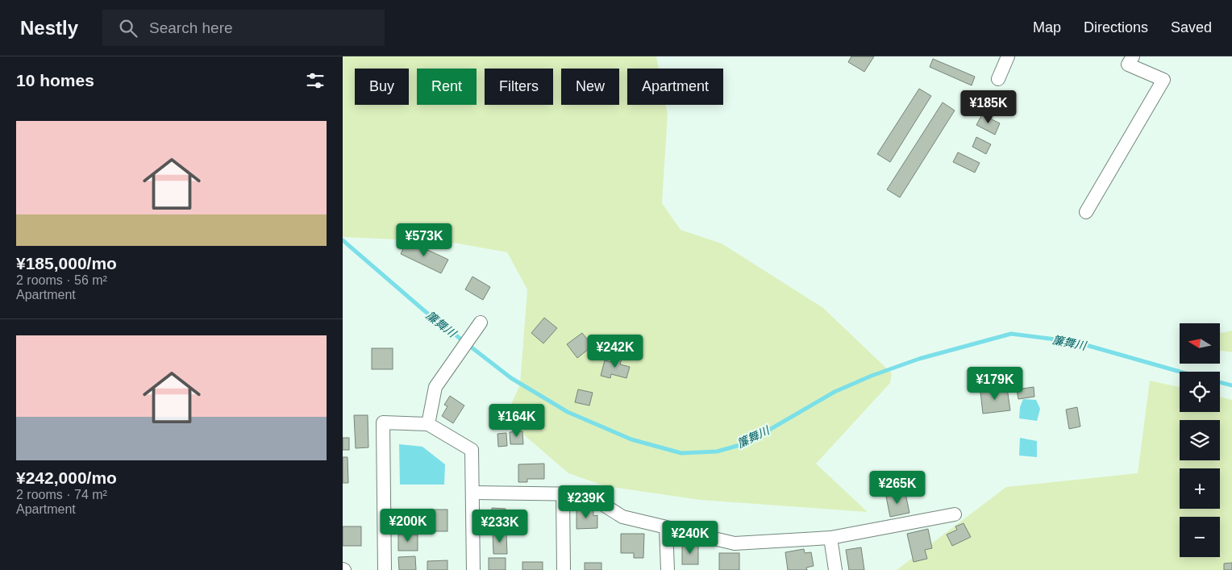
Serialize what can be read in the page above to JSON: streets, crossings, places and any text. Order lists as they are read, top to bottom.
{
  "water": ["簾舞川"],
  "north": "left",
  "page": {
    "header": "Nestly",
    "search": "Search here",
    "nav": ["Map", "Directions", "Saved"],
    "heading": "10 homes",
    "chip": [
      "Buy",
      "Rent",
      "Filters",
      "New",
      "Apartment"
    ],
    "price": [
      "¥185K",
      "¥573K",
      "¥242K",
      "¥179K",
      "¥164K",
      "¥265K",
      "¥239K",
      "¥200K",
      "¥233K",
      "¥240K"
    ],
    "list": [
      {
        "name": "¥185,000/mo",
        "note": "2 rooms · 56 m² · Apartment"
      },
      {
        "name": "¥242,000/mo",
        "note": "2 rooms · 74 m² · Apartment"
      }
    ],
    "map_buttons": ["+", "−"]
  }
}
